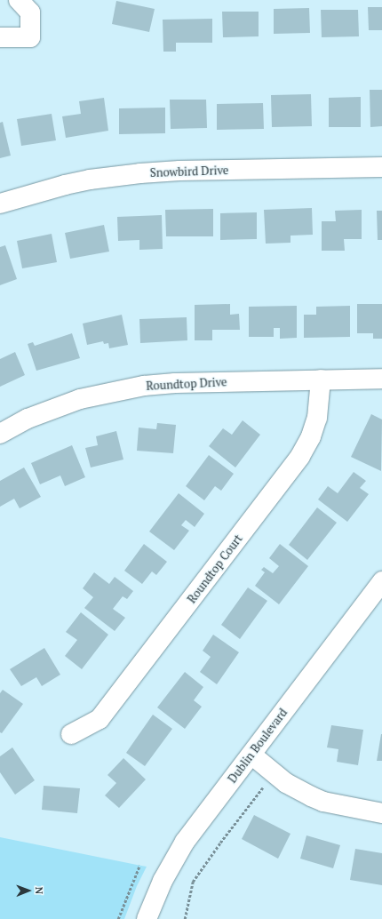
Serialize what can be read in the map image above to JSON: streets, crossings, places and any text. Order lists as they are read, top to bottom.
{
  "streets": {
    "street": [
      "Snowbird Drive",
      "Roundtop Drive",
      "Roundtop Court",
      "Dublin Boulevard"
    ]
  },
  "crossings": [
    ["Roundtop Drive", "Roundtop Court"]
  ],
  "north": "right"
}
